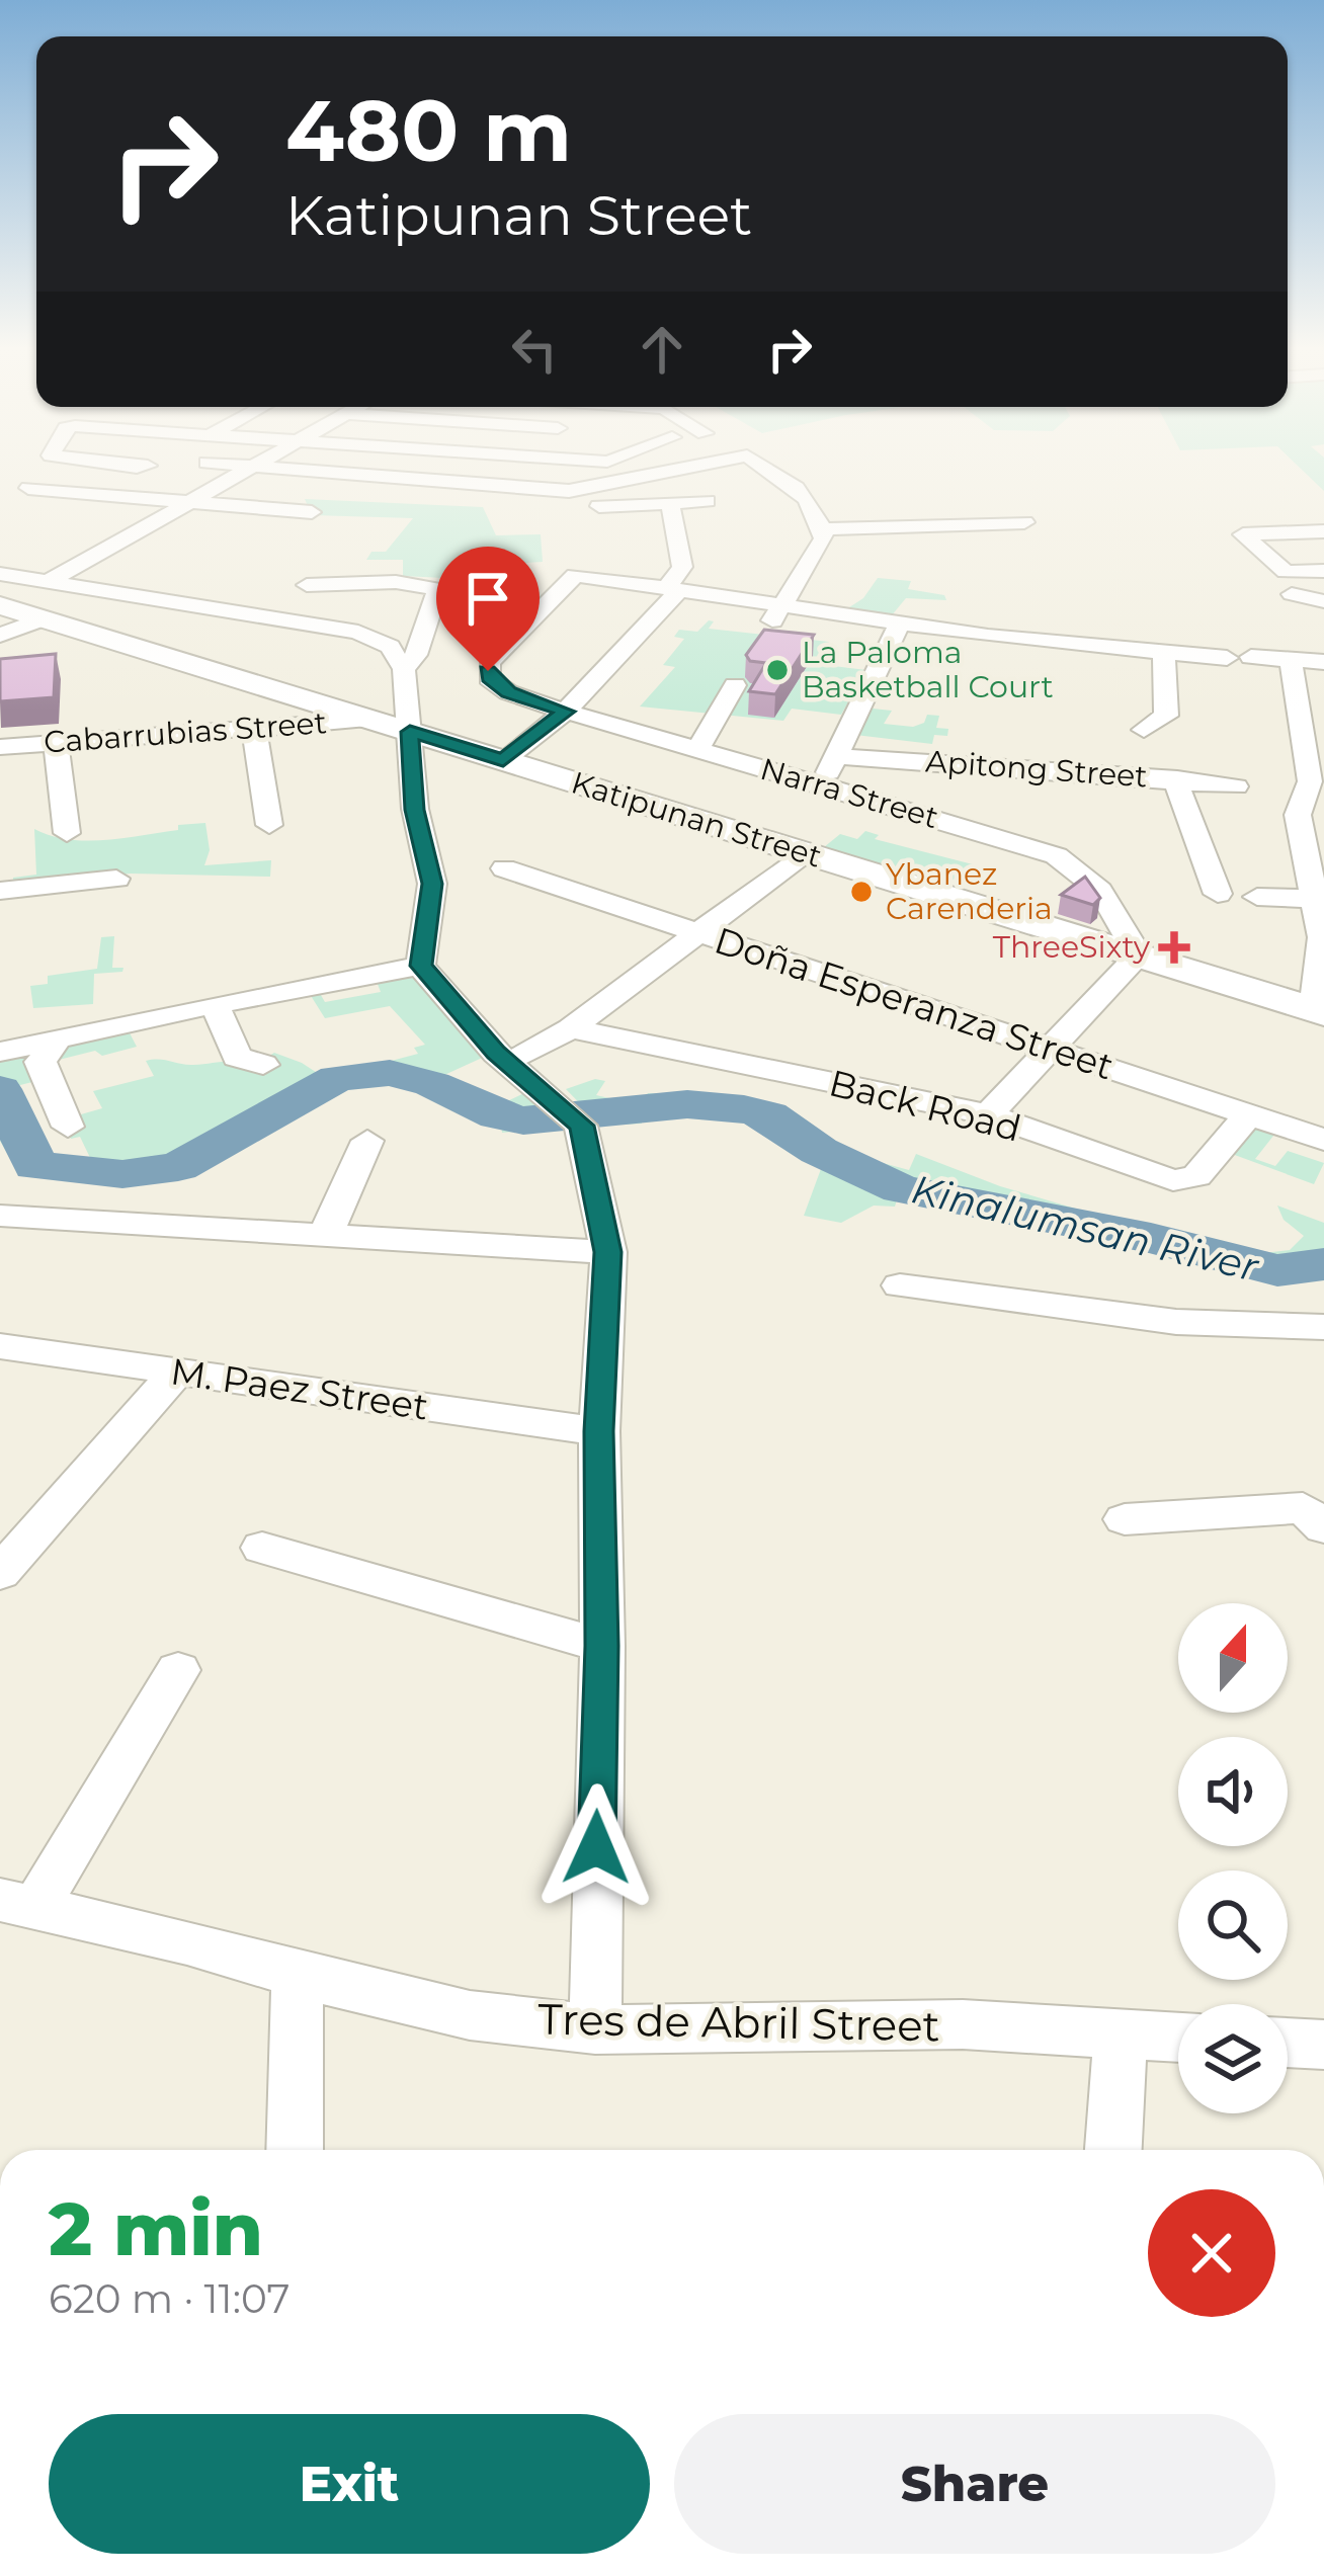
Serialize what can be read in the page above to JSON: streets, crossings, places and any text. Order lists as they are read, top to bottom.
{
  "streets": {
    "main road": ["Katipunan Street"],
    "street": [
      "Cabarrubias Street",
      "Apitong Street",
      "Narra Street",
      "Doña Esperanza Street",
      "Back Road",
      "M. Paez Street",
      "Tres de Abril Street"
    ]
  },
  "crossings": [
    ["Cabarrubias Street", "Katipunan Street"],
    ["Narra Street", "Katipunan Street"],
    ["Doña Esperanza Street", "Back Road"]
  ],
  "water": ["Kinalumsan River"],
  "places": {
    "other": ["La Paloma Basketball Court", "Ybanez Carenderia"],
    "health": ["ThreeSixty"]
  },
  "north": "top",
  "page": {
    "turn": ["480 m", "Katipunan Street"],
    "heading": ["2 min", "620 m · 11:07"],
    "buttons": ["Exit", "Share"]
  }
}
